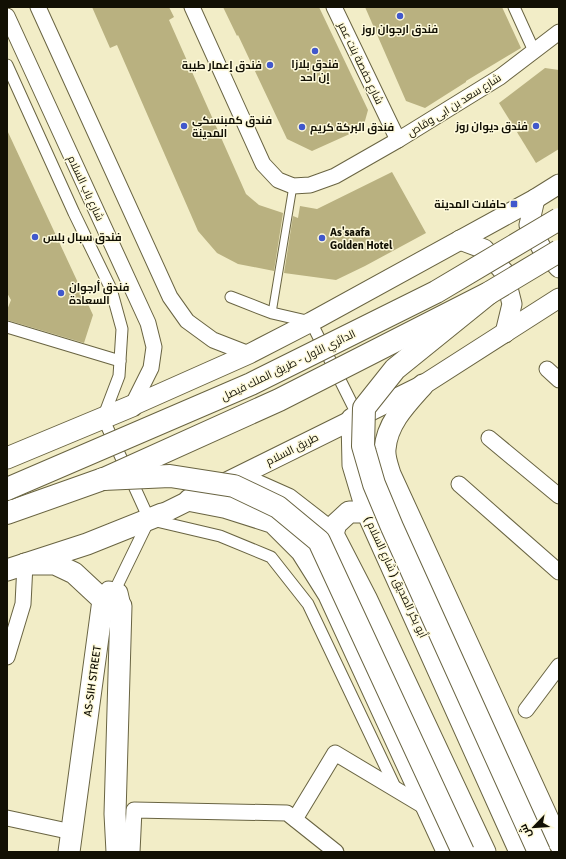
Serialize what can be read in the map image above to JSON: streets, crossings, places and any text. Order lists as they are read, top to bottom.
{
  "streets": {
    "main road": ["الدائري الأول - طريق الملك فيصل", "( شارع السلام ) أبو بكر الصديق", "AS-SIH STREET"],
    "street": [
      "شارع حفصة بنت عمر",
      "شارع سعد بن ابى وقاص",
      "شارع باب السلام",
      "طريق السلام"
    ]
  },
  "crossings": [
    ["شارع حفصة بنت عمر", "شارع سعد بن ابى وقاص"]
  ],
  "places": {
    "other": [
      "فندق ارجوان روز",
      "فندق بلازا إن احد",
      "فندق إعمار طيبة",
      "فندق كمبنسكي المدينة",
      "فندق ديوان روز",
      "فندق البركة كريم",
      "فندق سبال بلس",
      "As'saafa Golden Hotel",
      "فندق أرجوان السعادة"
    ],
    "transit": ["حافلات المدينة"]
  },
  "north": "bottom left"
}
